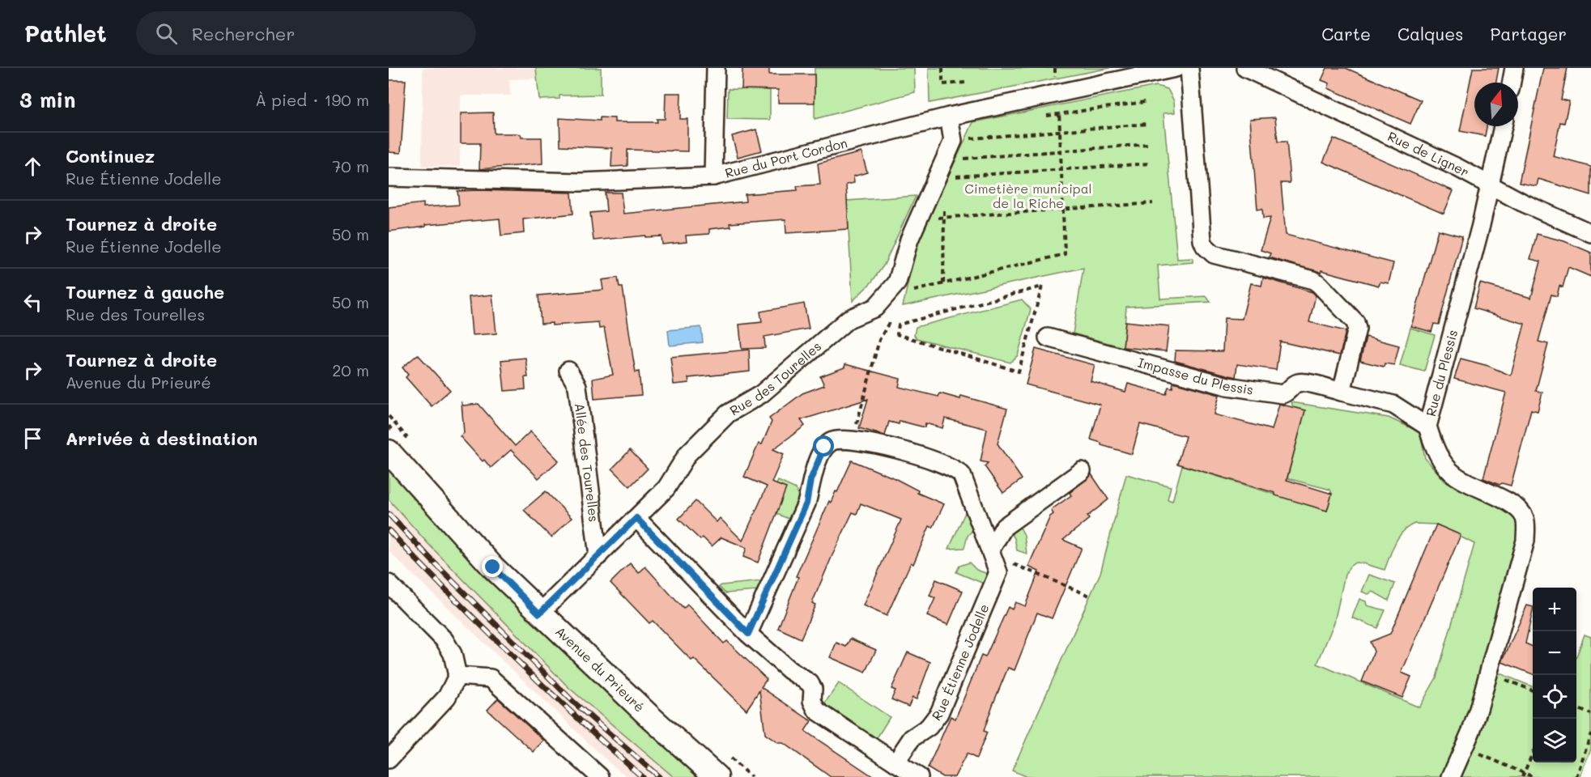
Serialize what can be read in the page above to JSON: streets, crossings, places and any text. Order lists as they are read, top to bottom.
{
  "streets": {
    "street": [
      "Rue de Ligner",
      "Rue du Port Cordon",
      "Rue du Plessis",
      "Impasse du Plessis",
      "Rue des Tourelles",
      "Allée des Tourelles",
      "Rue Étienne Jodelle",
      "Avenue du Prieuré"
    ]
  },
  "crossings": [
    ["Rue de Ligner", "Rue du Plessis"],
    ["Rue du Port Cordon", "Rue des Tourelles"],
    ["Rue du Plessis", "Impasse du Plessis"],
    ["Rue des Tourelles", "Allée des Tourelles"],
    ["Rue des Tourelles", "Avenue du Prieuré"]
  ],
  "parks": ["Cimetière municipal de la Riche"],
  "north": "top",
  "page": {
    "header": "Pathlet",
    "search": "Rechercher",
    "nav": ["Carte", "Calques", "Partager"],
    "heading": ["3 min", "À pied · 190 m"],
    "list": [
      ["Continuez", "Rue Étienne Jodelle", "70 m"],
      ["Tournez à droite", "Rue Étienne Jodelle", "50 m"],
      ["Tournez à gauche", "Rue des Tourelles", "50 m"],
      ["Tournez à droite", "Avenue du Prieuré", "20 m"],
      "Arrivée à destination"
    ],
    "map_buttons": ["+", "−"]
  }
}
